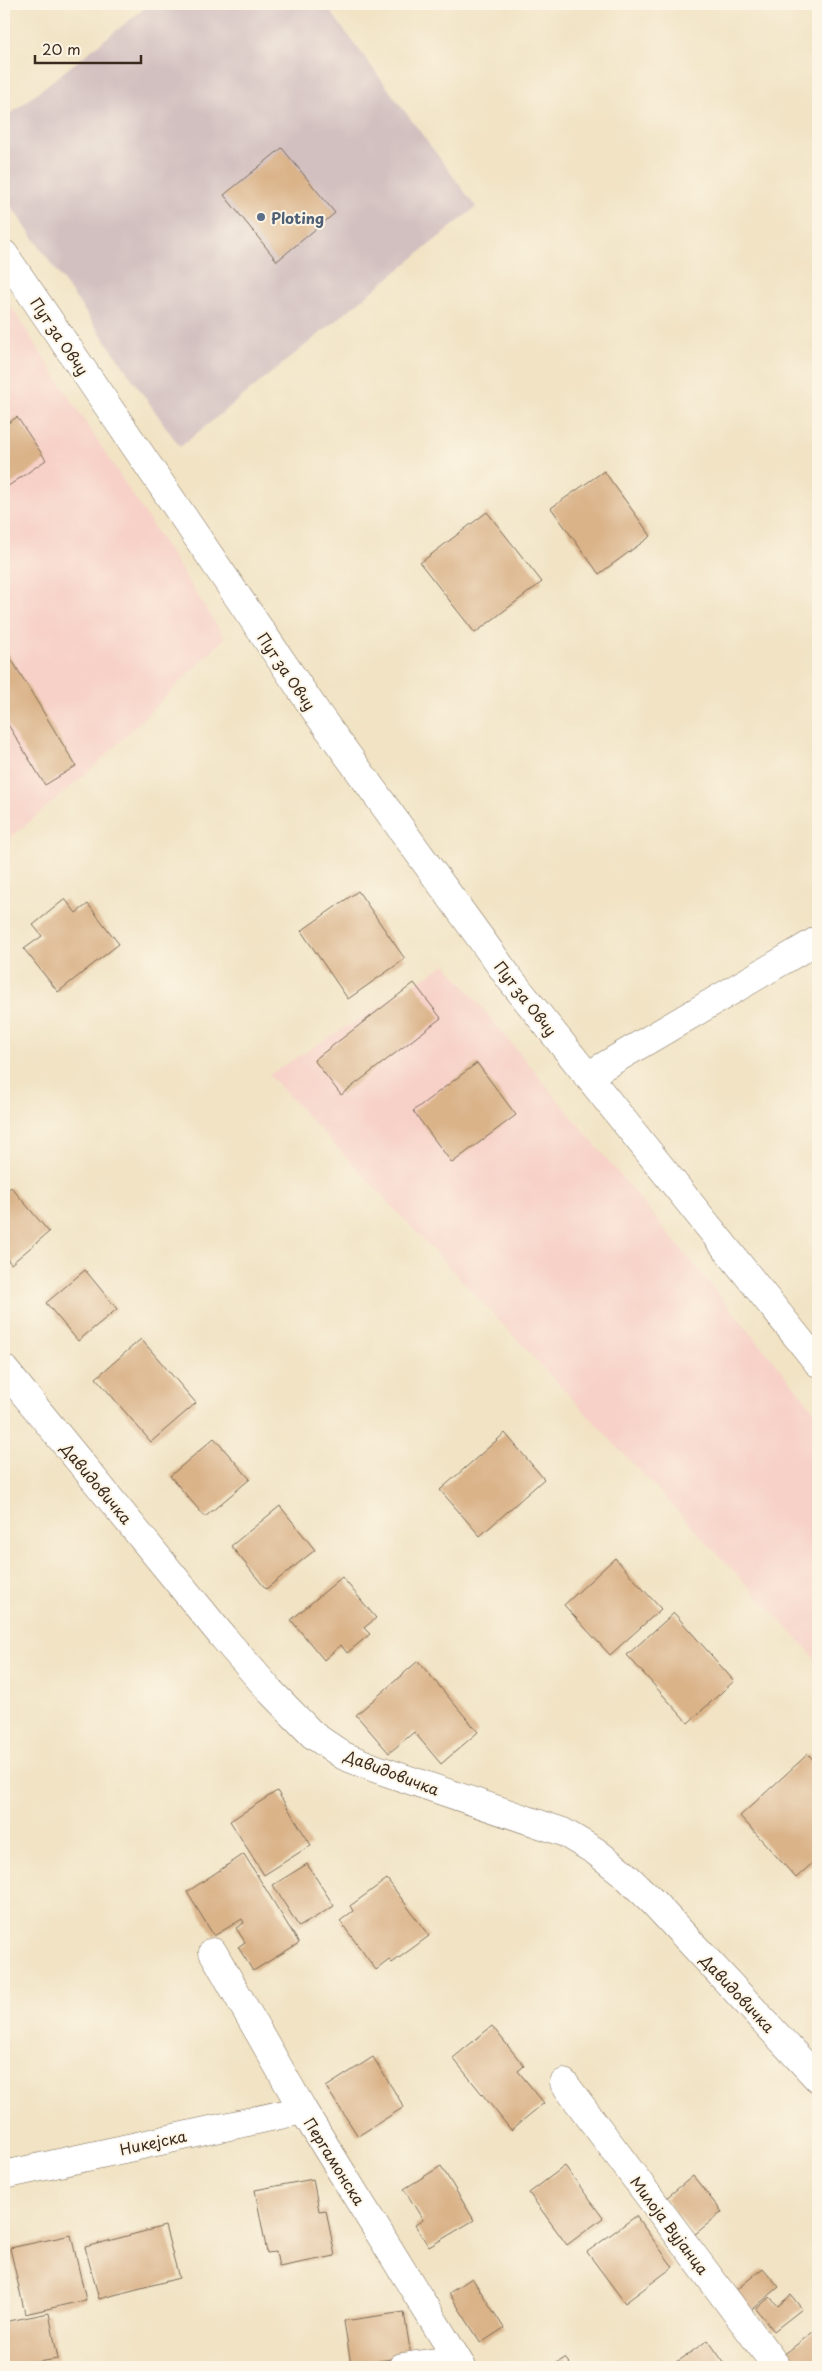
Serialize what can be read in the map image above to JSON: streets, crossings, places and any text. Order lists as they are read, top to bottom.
{
  "streets": {
    "street": [
      "Пут за Овчу",
      "Давидовичка",
      "Никејска",
      "Пергамонска",
      "Милоја Вујанца"
    ]
  },
  "crossings": [
    ["Никејска", "Пергамонска"]
  ],
  "places": ["Ploting"],
  "scale_bar": "20 m"
}
